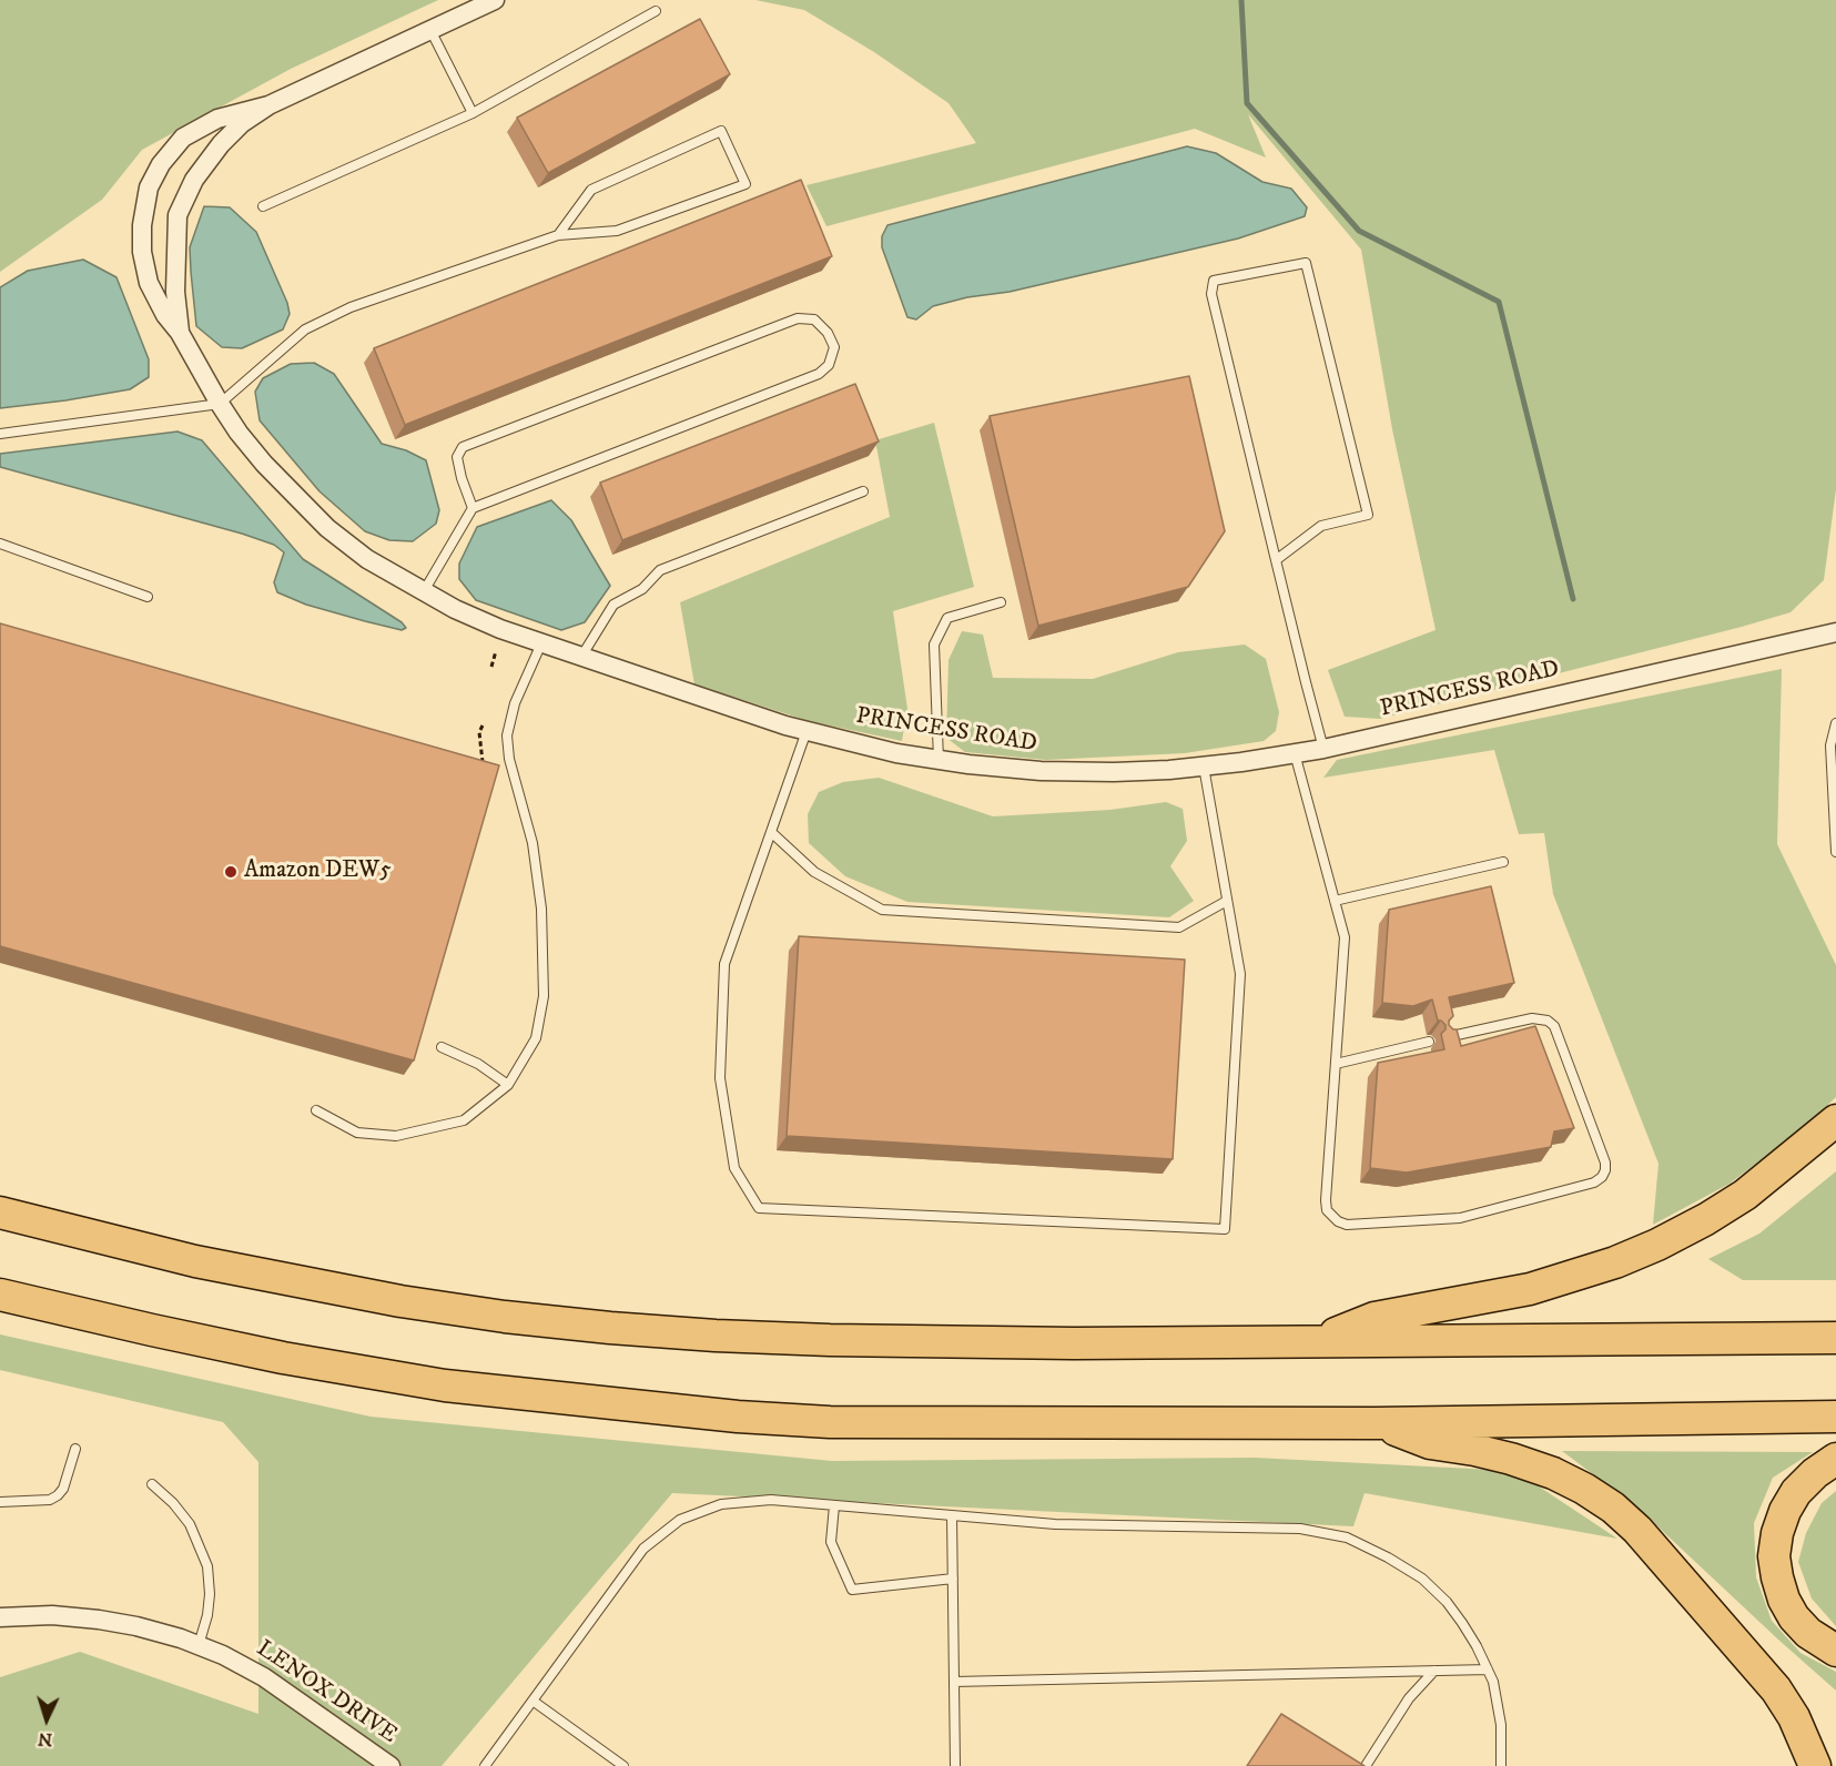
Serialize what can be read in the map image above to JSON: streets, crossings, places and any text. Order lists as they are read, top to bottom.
{
  "streets": {
    "street": ["PRINCESS ROAD", "LENOX DRIVE"]
  },
  "places": ["Amazon DEW5"],
  "north": "bottom"
}
